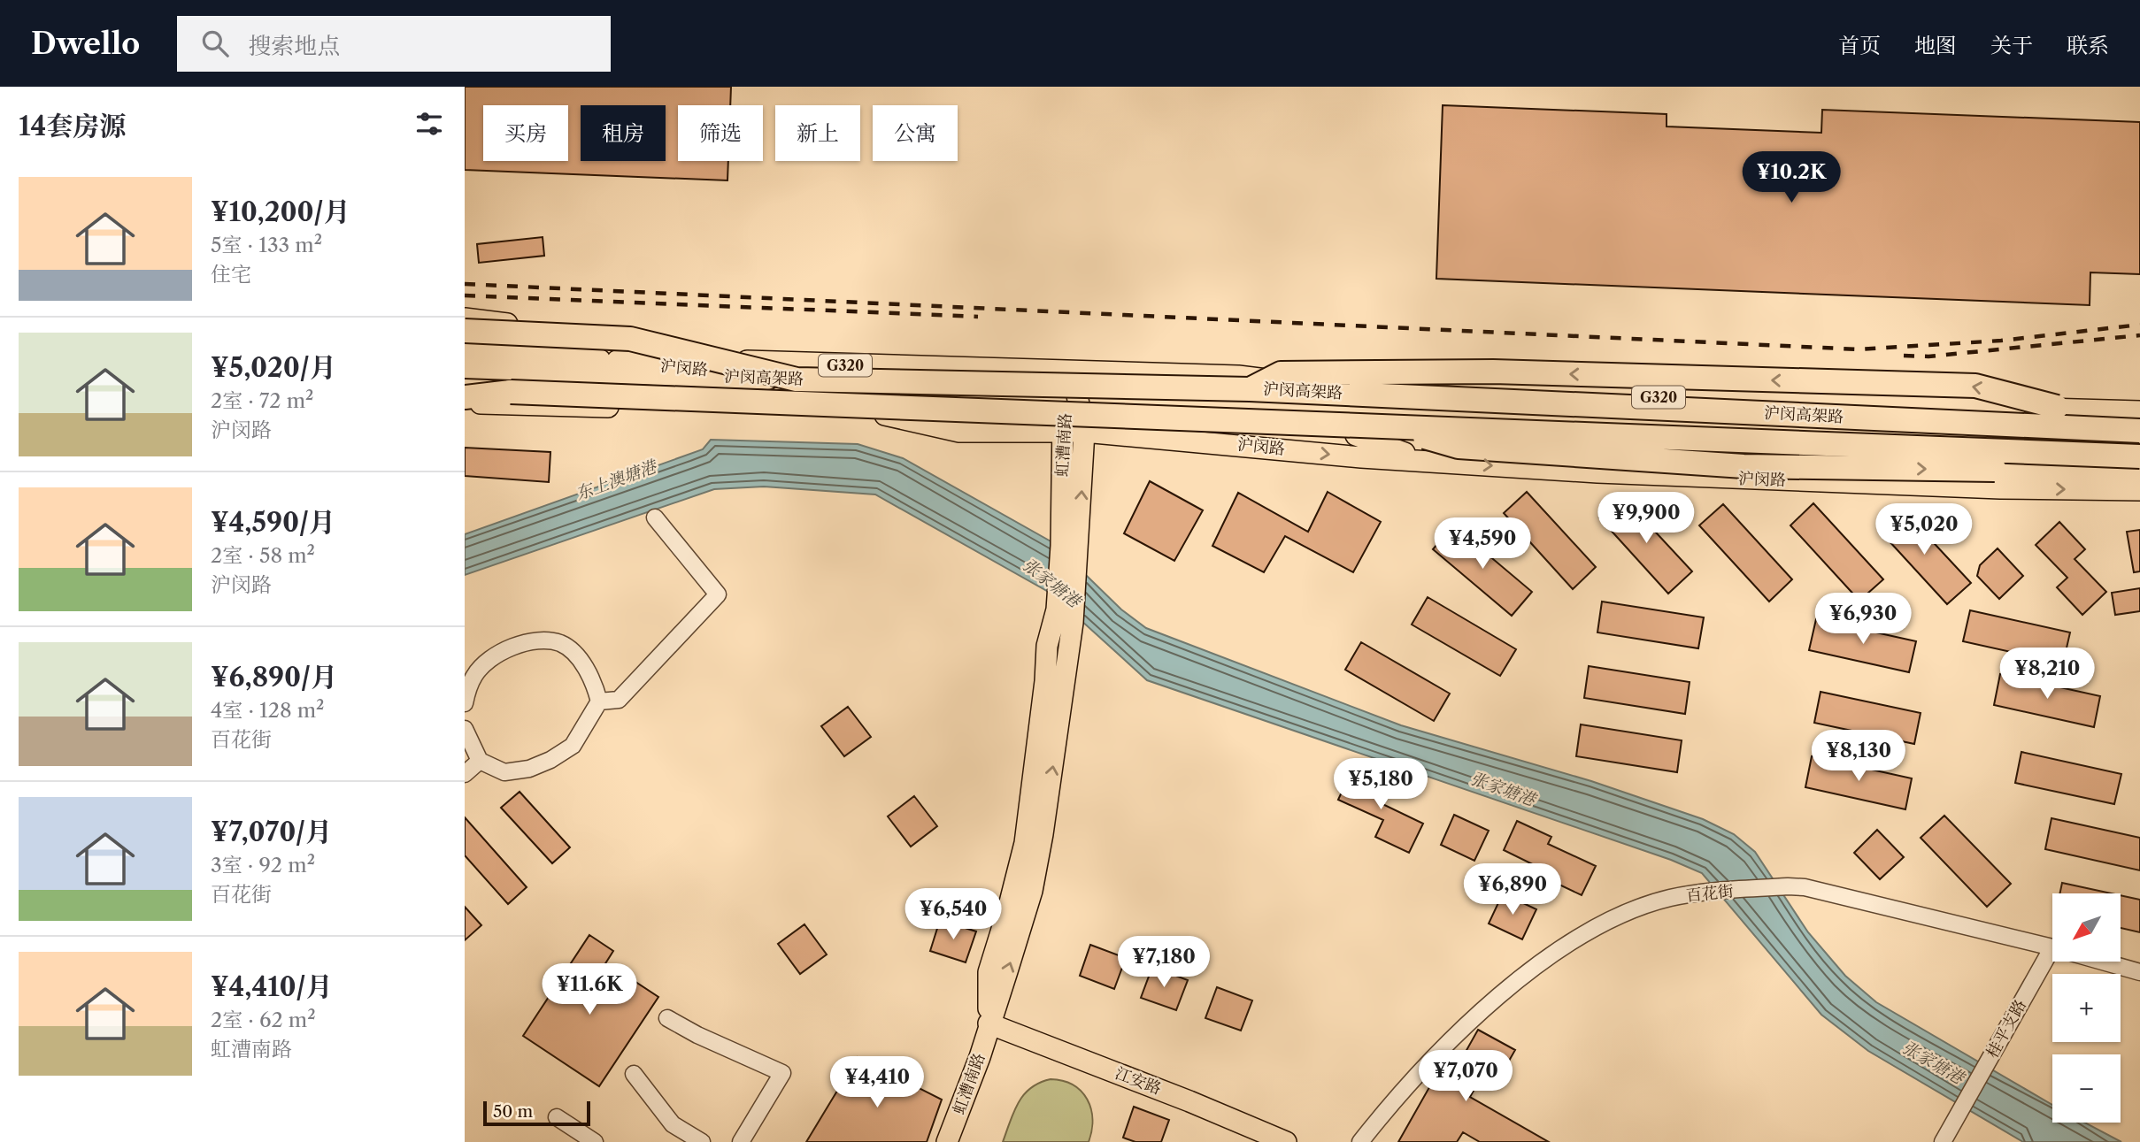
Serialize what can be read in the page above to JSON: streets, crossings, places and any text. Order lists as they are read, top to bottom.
{
  "streets": {
    "highway": ["沪闵高架路"],
    "main road": [
      "G320",
      "沪闵路",
      "虹漕南路",
      "江安路"
    ],
    "street": ["百花街", "桂平支路"]
  },
  "crossings": [
    ["沪闵路", "沪闵高架路"],
    ["沪闵路", "虹漕南路"],
    ["虹漕南路", "江安路"],
    ["百花街", "桂平支路"]
  ],
  "water": ["东上澳塘港", "张家塘港"],
  "scale_bar": "50 m",
  "north": "bottom left",
  "page": {
    "header": "Dwello",
    "search": "搜索地点",
    "nav": [
      "首页",
      "地图",
      "关于",
      "联系"
    ],
    "heading": "14套房源",
    "chip": [
      "买房",
      "租房",
      "筛选",
      "新上",
      "公寓"
    ],
    "price": [
      "¥10.2K",
      "¥9,900",
      "¥5,020",
      "¥4,590",
      "¥6,930",
      "¥8,210",
      "¥8,130",
      "¥5,180",
      "¥6,890",
      "¥6,540",
      "¥7,180",
      "¥11.6K",
      "¥7,070",
      "¥4,410"
    ],
    "list": [
      {
        "name": "¥10,200/月",
        "note": "5室 · 133 m² · 住宅"
      },
      {
        "name": "¥5,020/月",
        "note": "2室 · 72 m² · 沪闵路"
      },
      {
        "name": "¥4,590/月",
        "note": "2室 · 58 m² · 沪闵路"
      },
      {
        "name": "¥6,890/月",
        "note": "4室 · 128 m² · 百花街"
      },
      {
        "name": "¥7,070/月",
        "note": "3室 · 92 m² · 百花街"
      },
      {
        "name": "¥4,410/月",
        "note": "2室 · 62 m² · 虹漕南路"
      }
    ],
    "map_buttons": ["+", "−"],
    "scale": "50 m"
  }
}
